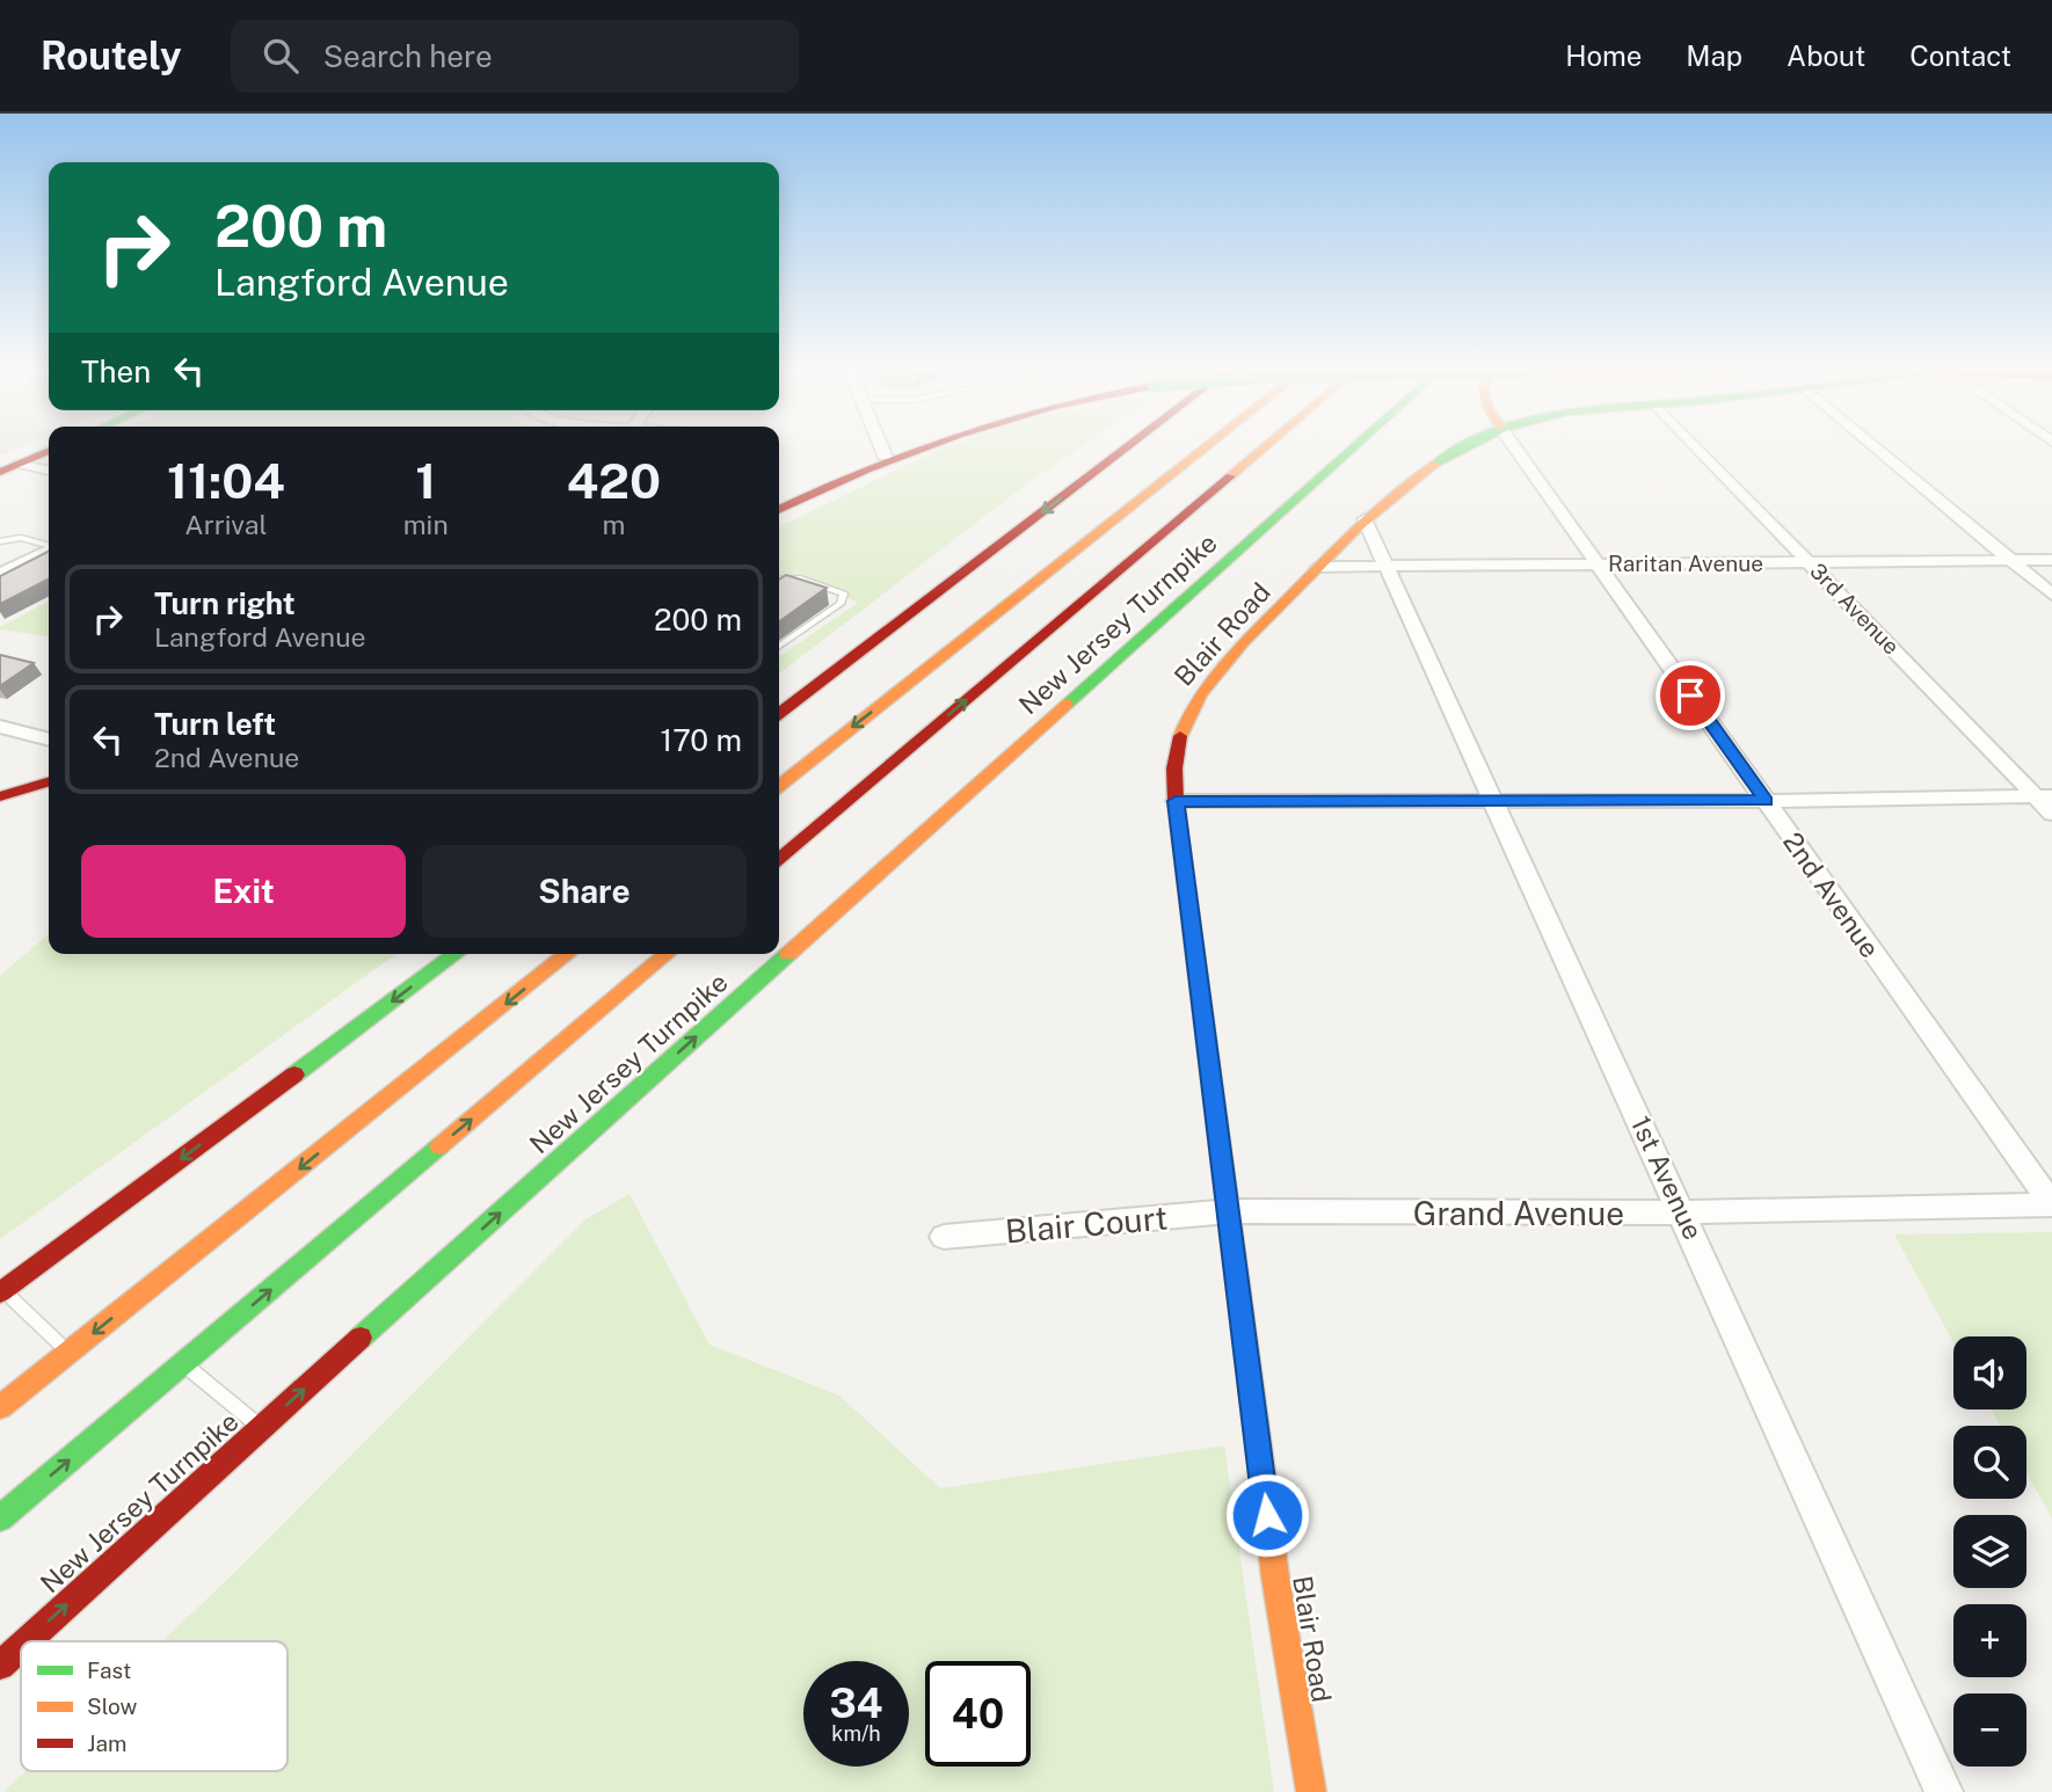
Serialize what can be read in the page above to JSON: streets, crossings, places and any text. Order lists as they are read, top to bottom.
{
  "streets": {
    "main road": ["New Jersey Turnpike", "Blair Road"],
    "street": [
      "Raritan Avenue",
      "3rd Avenue",
      "2nd Avenue",
      "1st Avenue",
      "Grand Avenue",
      "Blair Court"
    ]
  },
  "crossings": [
    ["Raritan Avenue", "3rd Avenue"],
    ["Raritan Avenue", "Blair Road"],
    ["Raritan Avenue", "2nd Avenue"],
    ["Raritan Avenue", "1st Avenue"],
    ["Blair Road", "1st Avenue"],
    ["Blair Road", "Grand Avenue"],
    ["Blair Road", "Blair Court"],
    ["2nd Avenue", "Grand Avenue"],
    ["1st Avenue", "Grand Avenue"],
    ["Grand Avenue", "Blair Court"]
  ],
  "legend": ["Fast", "Slow", "Jam"],
  "page": {
    "header": "Routely",
    "search": "Search here",
    "nav": [
      "Home",
      "Map",
      "About",
      "Contact"
    ],
    "turn": ["200 m", "Langford Avenue"],
    "then": "Then",
    "eta": [
      "11:04",
      "Arrival",
      "1",
      "min",
      "420",
      "m"
    ],
    "list": [
      {
        "name": "Turn right",
        "note": "Langford Avenue",
        "value": "200 m"
      },
      {
        "name": "Turn left",
        "note": "2nd Avenue",
        "value": "170 m"
      }
    ],
    "buttons": ["Exit", "Share"],
    "map_buttons": ["+", "−"],
    "speed": "34 km/h",
    "limit": "40"
  }
}
